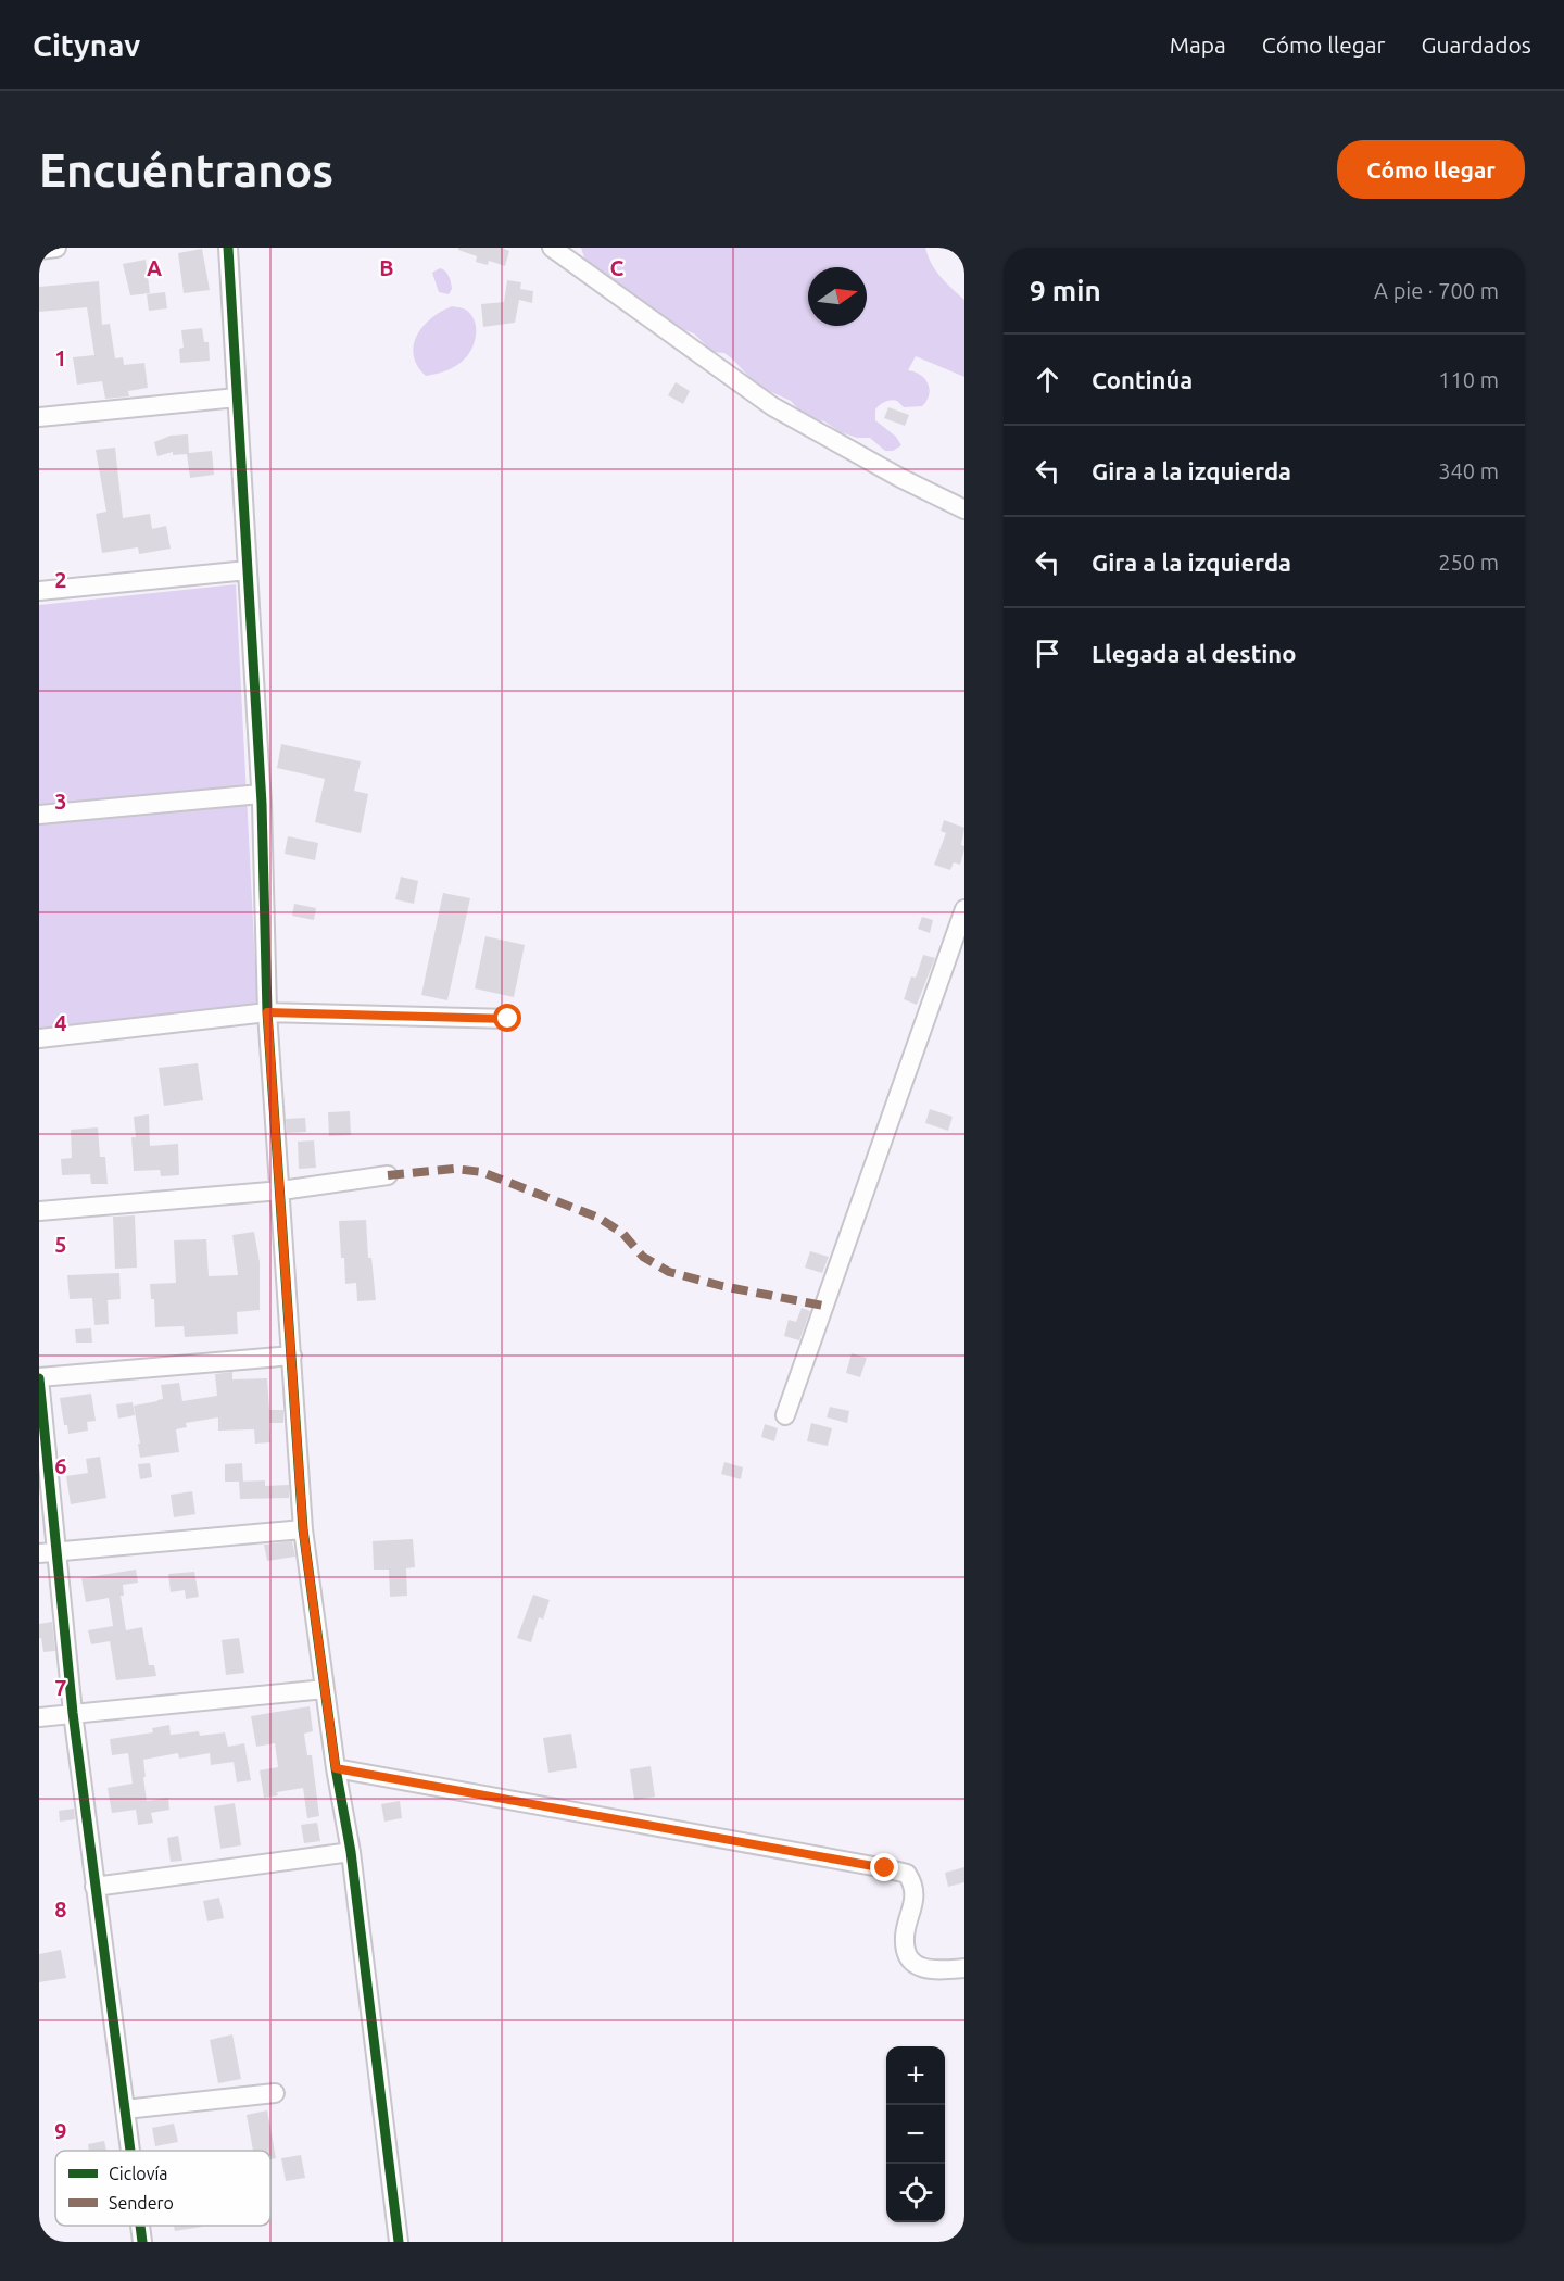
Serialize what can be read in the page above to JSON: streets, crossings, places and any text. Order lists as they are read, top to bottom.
{
  "legend": ["Ciclovía", "Sendero"],
  "north": "right",
  "page": {
    "header": "Citynav",
    "nav": ["Mapa", "Cómo llegar", "Guardados"],
    "buttons": "Cómo llegar",
    "title": "Encuéntranos",
    "heading": ["9 min", "A pie · 700 m"],
    "list": [
      ["Continúa", "110 m"],
      ["Gira a la izquierda", "340 m"],
      ["Gira a la izquierda", "250 m"],
      "Llegada al destino"
    ],
    "map_buttons": ["+", "−"]
  },
  "grid": {
    "columns": ["A", "B", "C"],
    "rows": [
      "1",
      "2",
      "3",
      "4",
      "5",
      "6",
      "7",
      "8",
      "9"
    ]
  }
}
